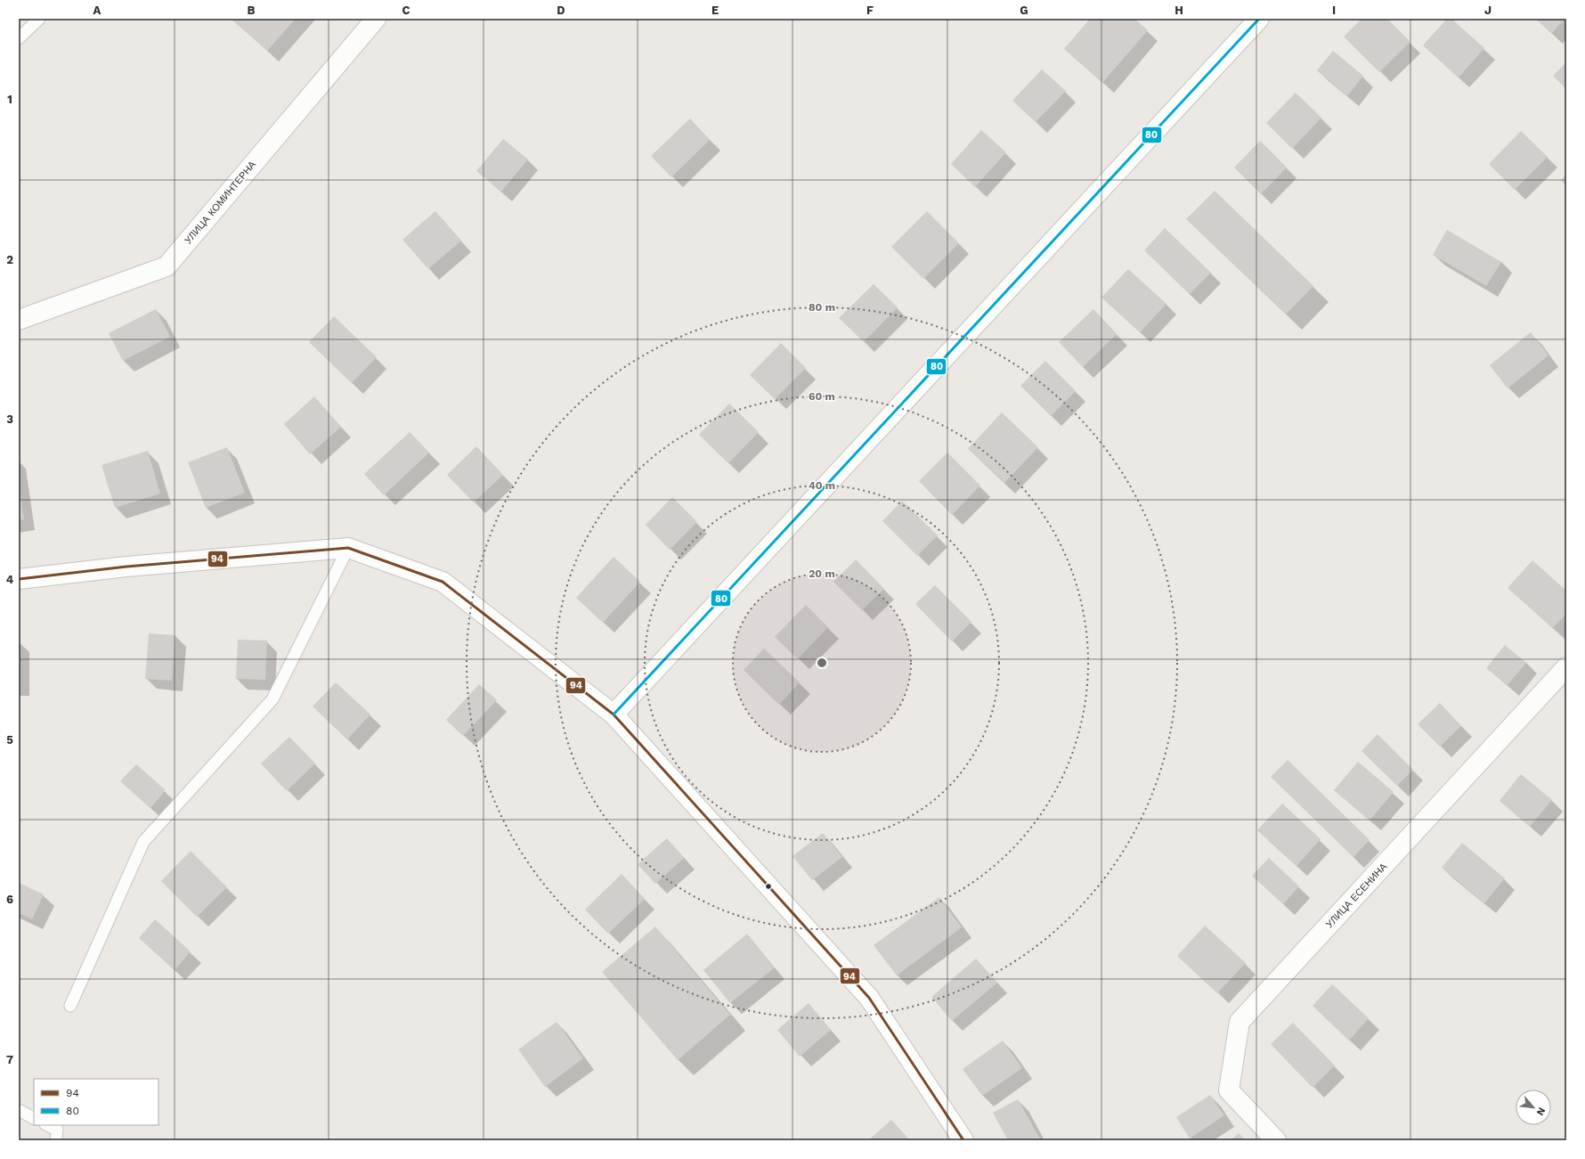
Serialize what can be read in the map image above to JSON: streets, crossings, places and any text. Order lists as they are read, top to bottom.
{
  "streets": {
    "street": ["УЛИЦА КОМИНТЕРНА", "УЛИЦА ЕСЕНИНА"]
  },
  "lines": ["transit line 80", "transit line 94"],
  "legend": ["94", "80"],
  "north": "bottom right",
  "grid": {
    "columns": [
      "A",
      "B",
      "C",
      "D",
      "E",
      "F",
      "G",
      "H",
      "I",
      "J"
    ],
    "rows": [
      "1",
      "2",
      "3",
      "4",
      "5",
      "6",
      "7"
    ]
  },
  "rings": [
    "80 m",
    "60 m",
    "40 m",
    "20 m"
  ]
}
